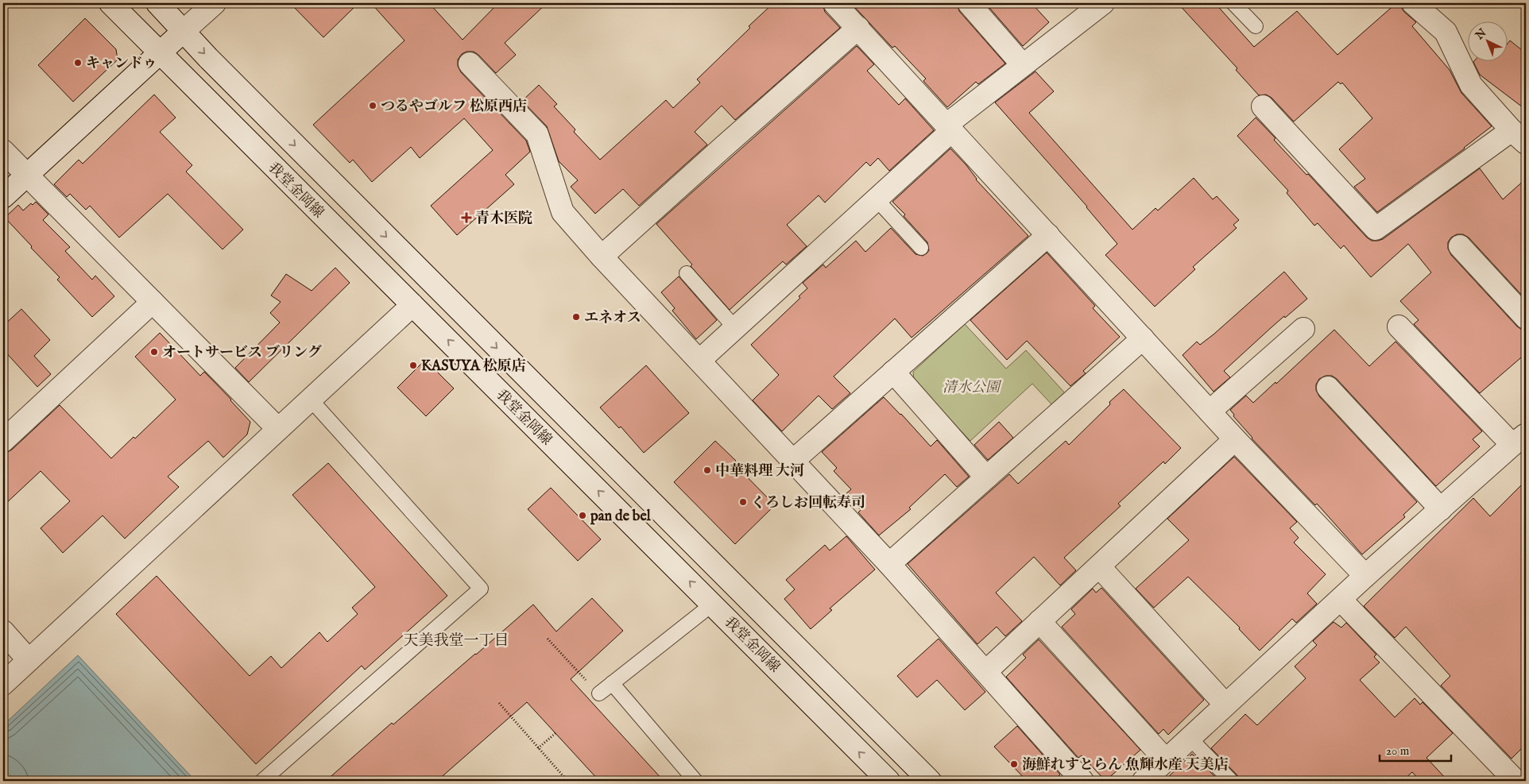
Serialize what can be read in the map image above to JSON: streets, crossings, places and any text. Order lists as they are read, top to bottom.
{
  "streets": {
    "street": ["我堂金岡線"]
  },
  "districts": ["天美我堂一丁目"],
  "parks": ["清水公園"],
  "places": {
    "other": [
      "キャンドゥ",
      "つるやゴルフ 松原西店",
      "エネオス",
      "オートサービス ブリング",
      "KASUYA 松原店",
      "中華料理 大河",
      "くろしお回転寿司",
      "pan de bel",
      "海鮮れすとらん 魚輝水産 天美店"
    ],
    "health": ["青木医院"]
  },
  "scale_bar": "20 m",
  "north": "top left"
}
